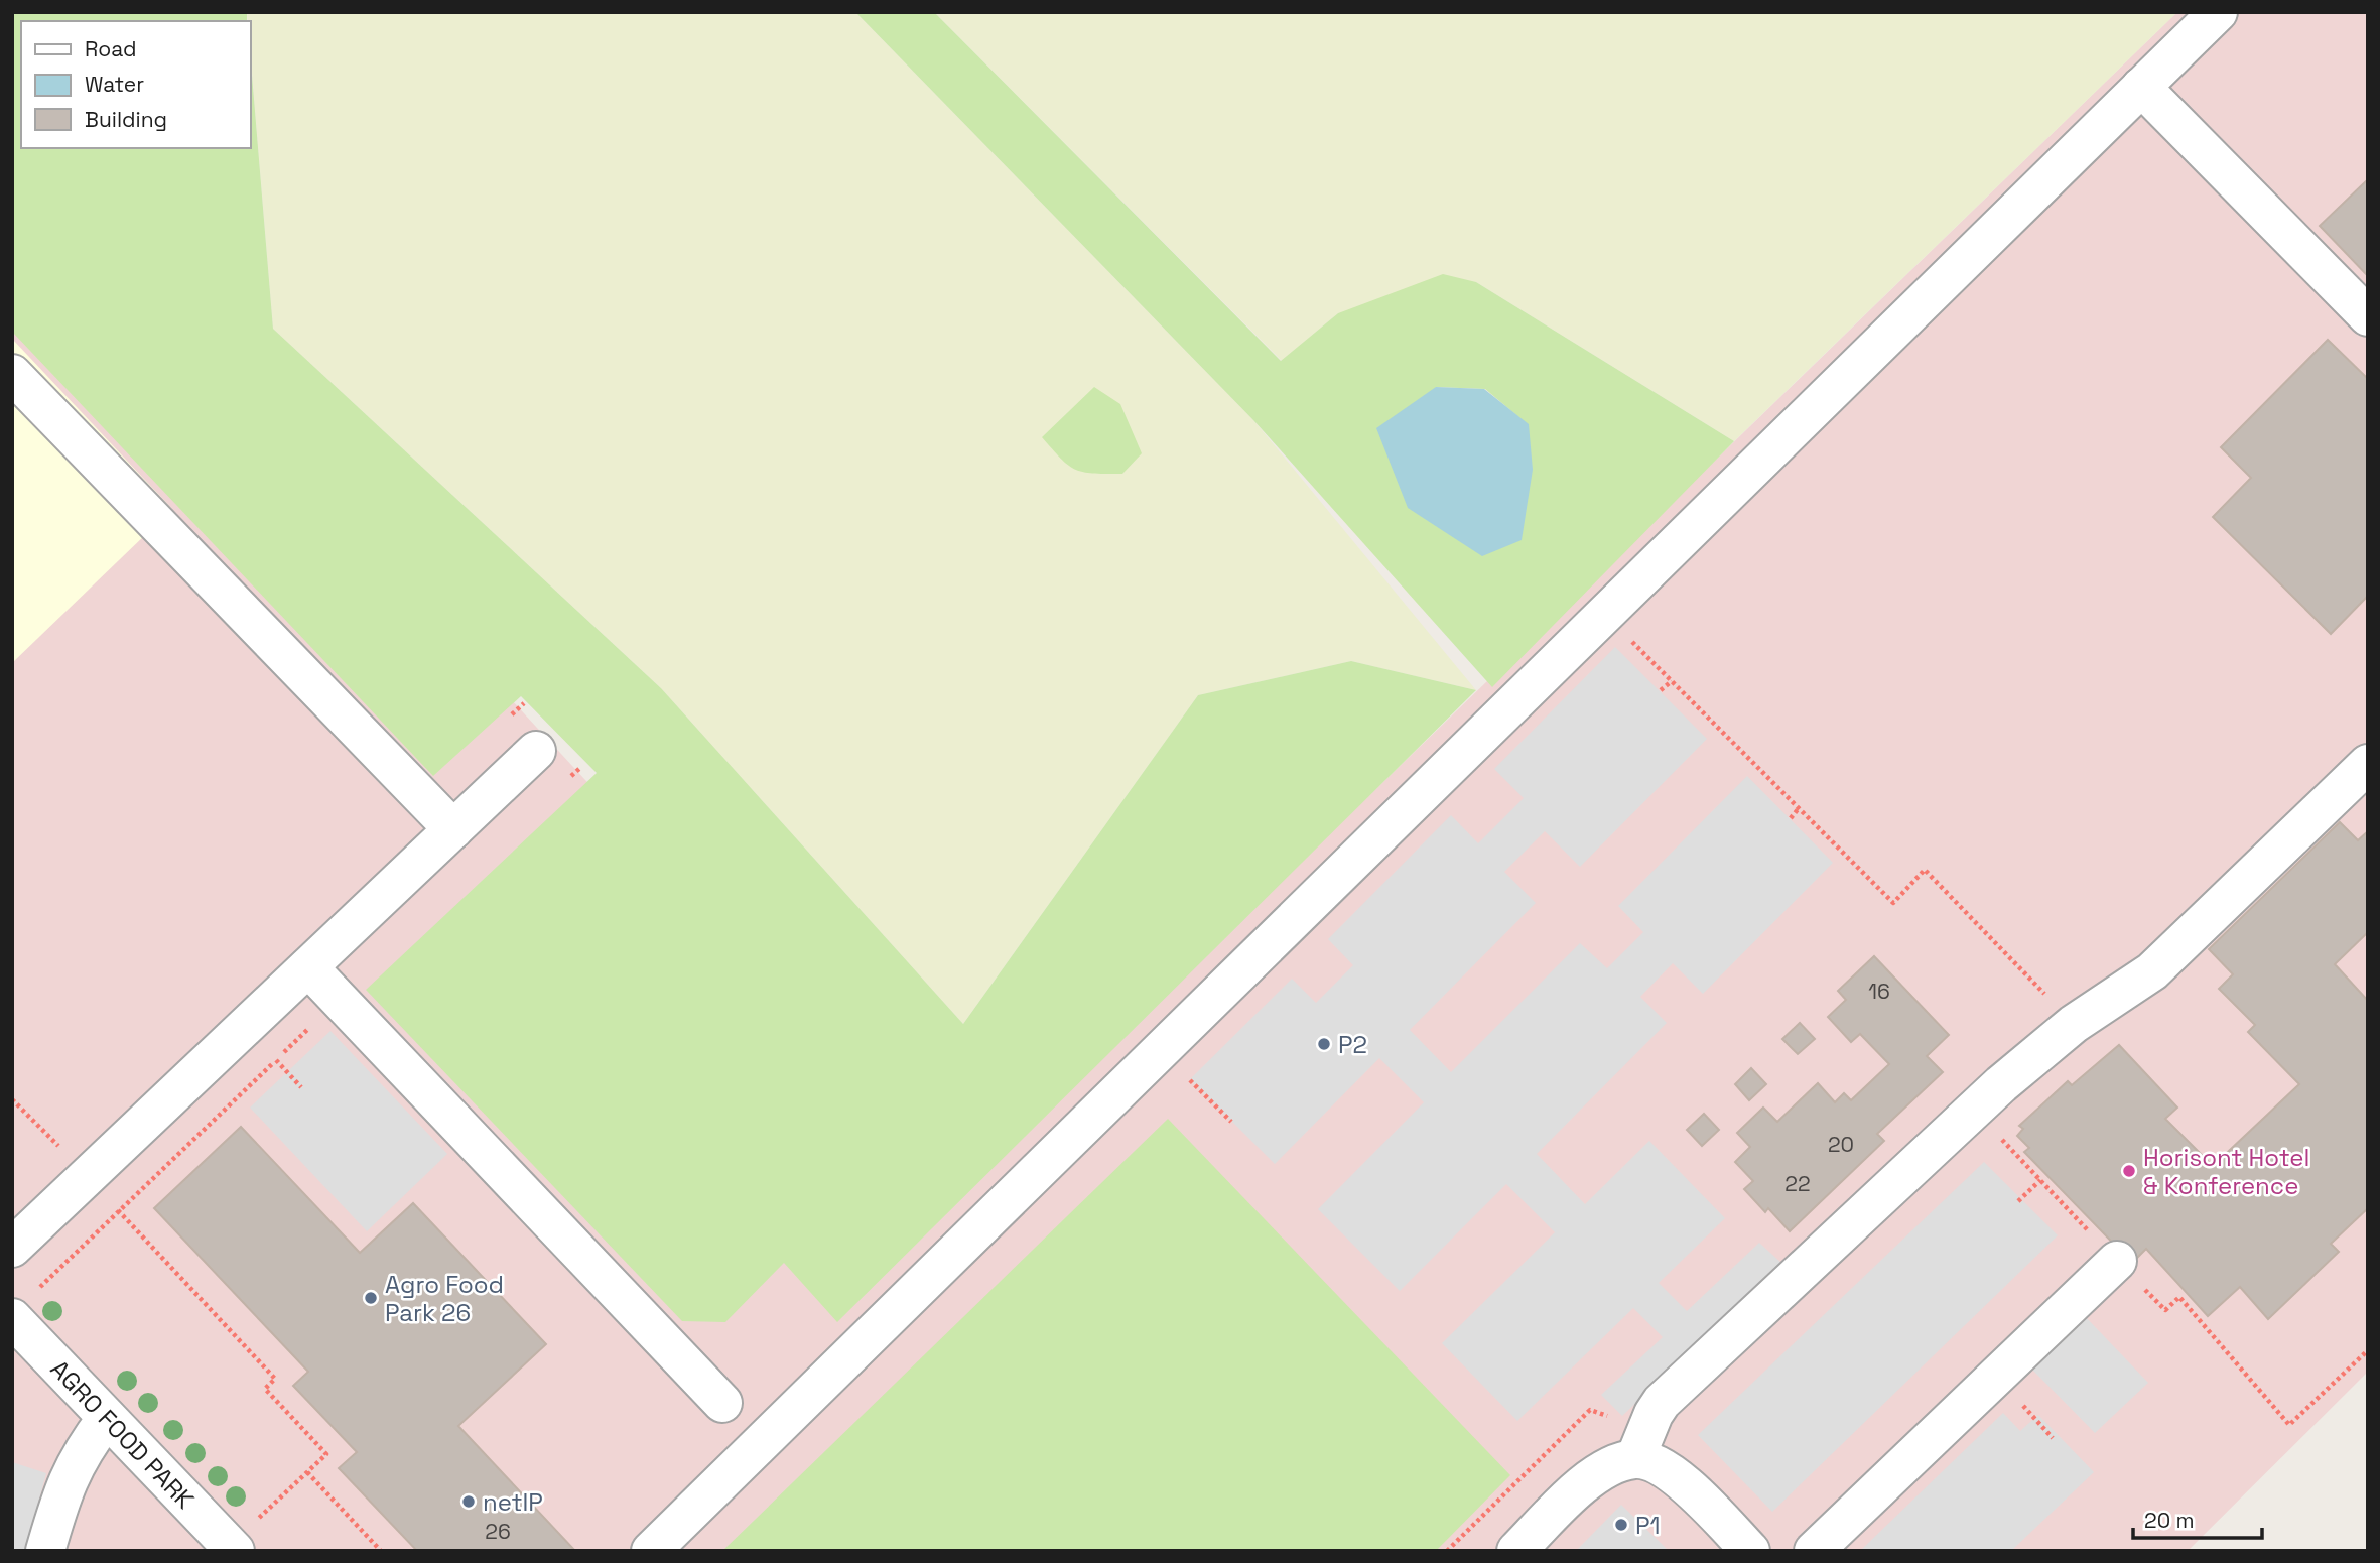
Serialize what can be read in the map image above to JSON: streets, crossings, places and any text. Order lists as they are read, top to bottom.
{
  "streets": {
    "street": ["AGRO FOOD PARK"]
  },
  "places": [
    "P2",
    "Horisont Hotel & Konference",
    "Agro Food Park 26",
    "netIP",
    "P1"
  ],
  "house_numbers": [
    "16",
    "20",
    "22",
    "26"
  ],
  "legend": ["Road", "Water", "Building"],
  "scale_bar": "20 m"
}
